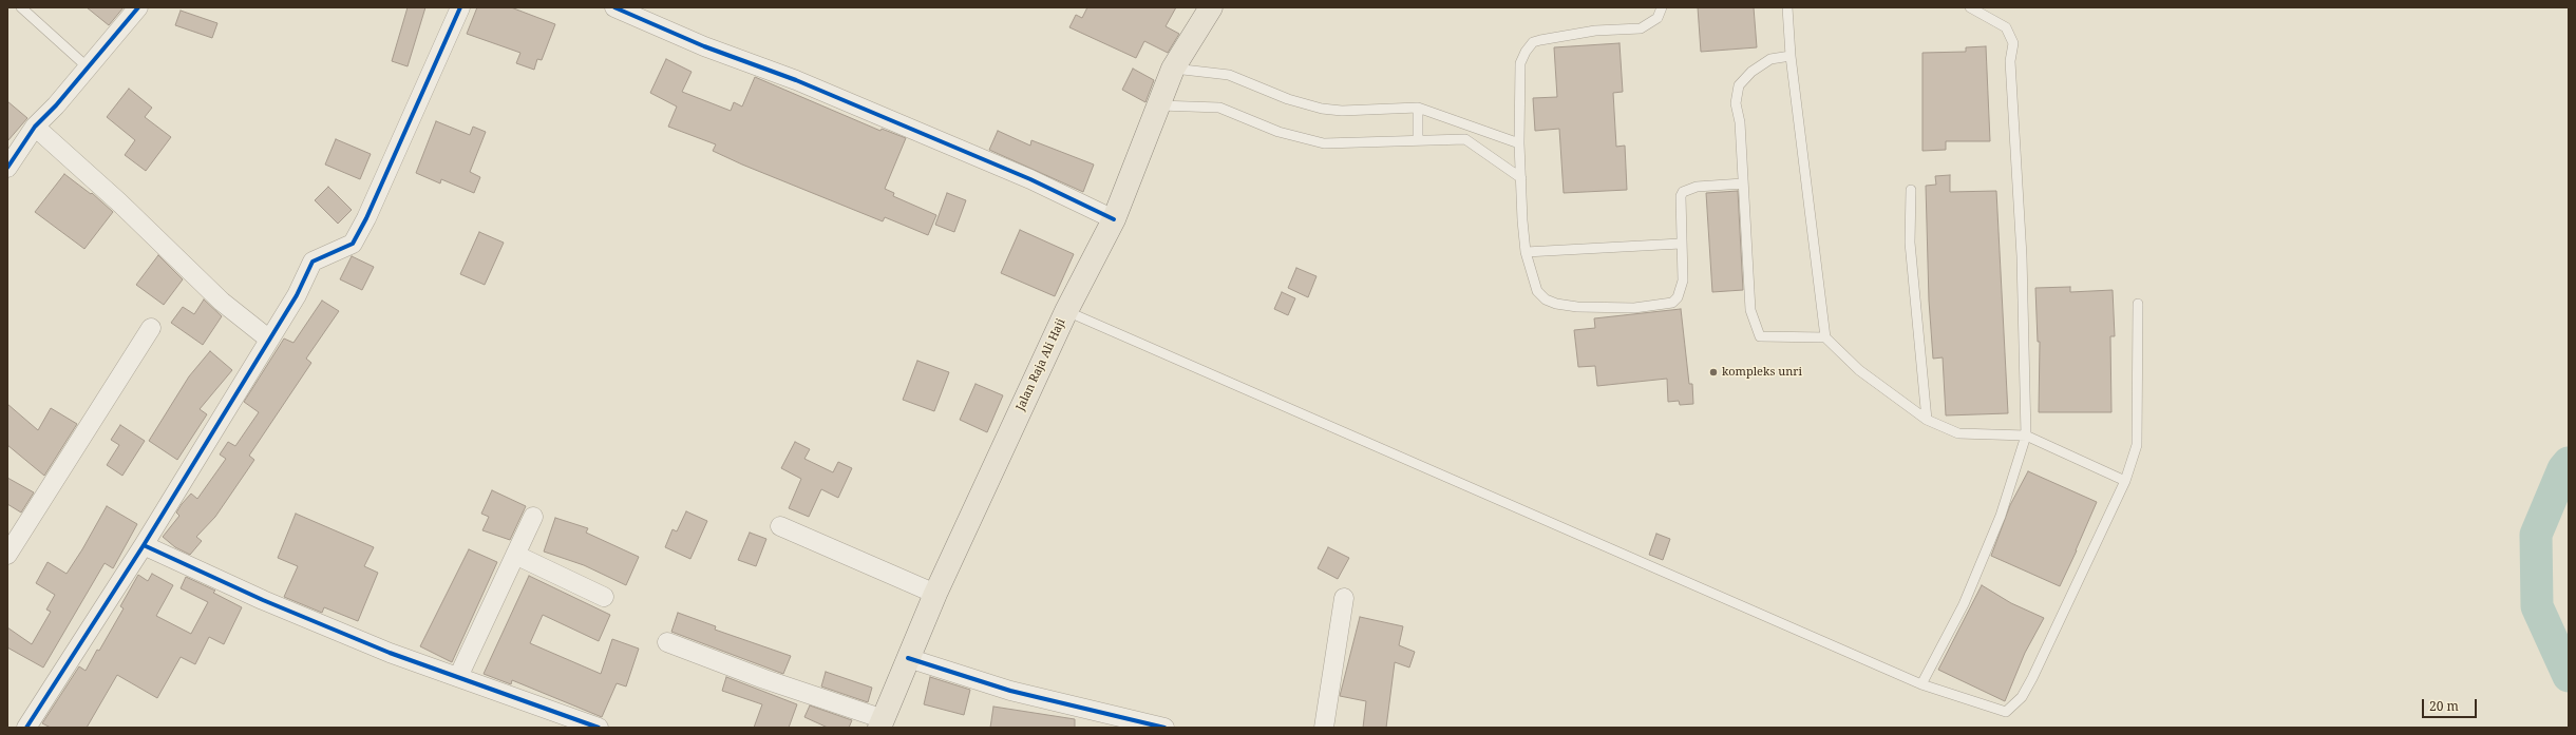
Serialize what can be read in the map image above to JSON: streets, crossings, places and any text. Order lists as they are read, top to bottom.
{
  "streets": {
    "main road": ["Jalan Raja Ali Haji"]
  },
  "places": ["kompleks unri"],
  "scale_bar": "20 m"
}
